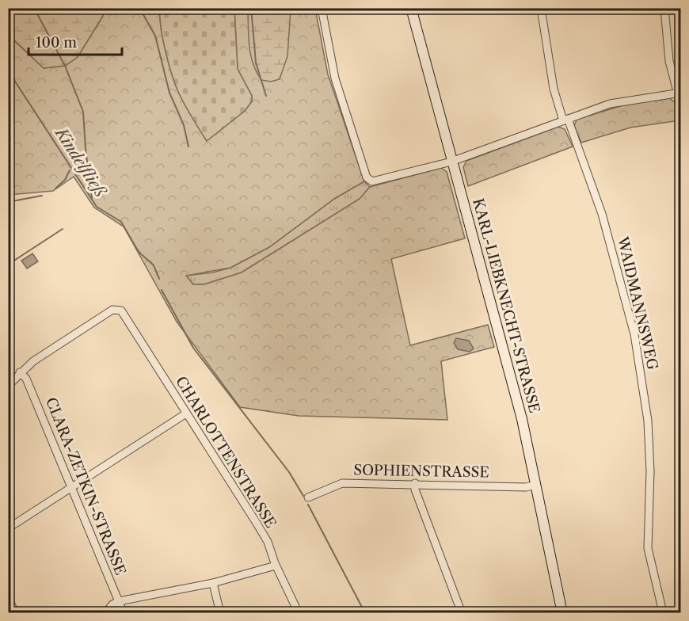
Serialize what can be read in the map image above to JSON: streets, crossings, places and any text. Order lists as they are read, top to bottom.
{
  "streets": {
    "street": [
      "WAIDMANNSWEG",
      "KARL-LIEBKNECHT-STRASSE",
      "CHARLOTTENSTRASSE",
      "SOPHIENSTRASSE",
      "CLARA-ZETKIN-STRASSE"
    ]
  },
  "crossings": [
    ["KARL-LIEBKNECHT-STRASSE", "SOPHIENSTRASSE"],
    ["CHARLOTTENSTRASSE", "CLARA-ZETKIN-STRASSE"]
  ],
  "water": ["Kindelfließ"],
  "scale_bar": "100 m"
}
